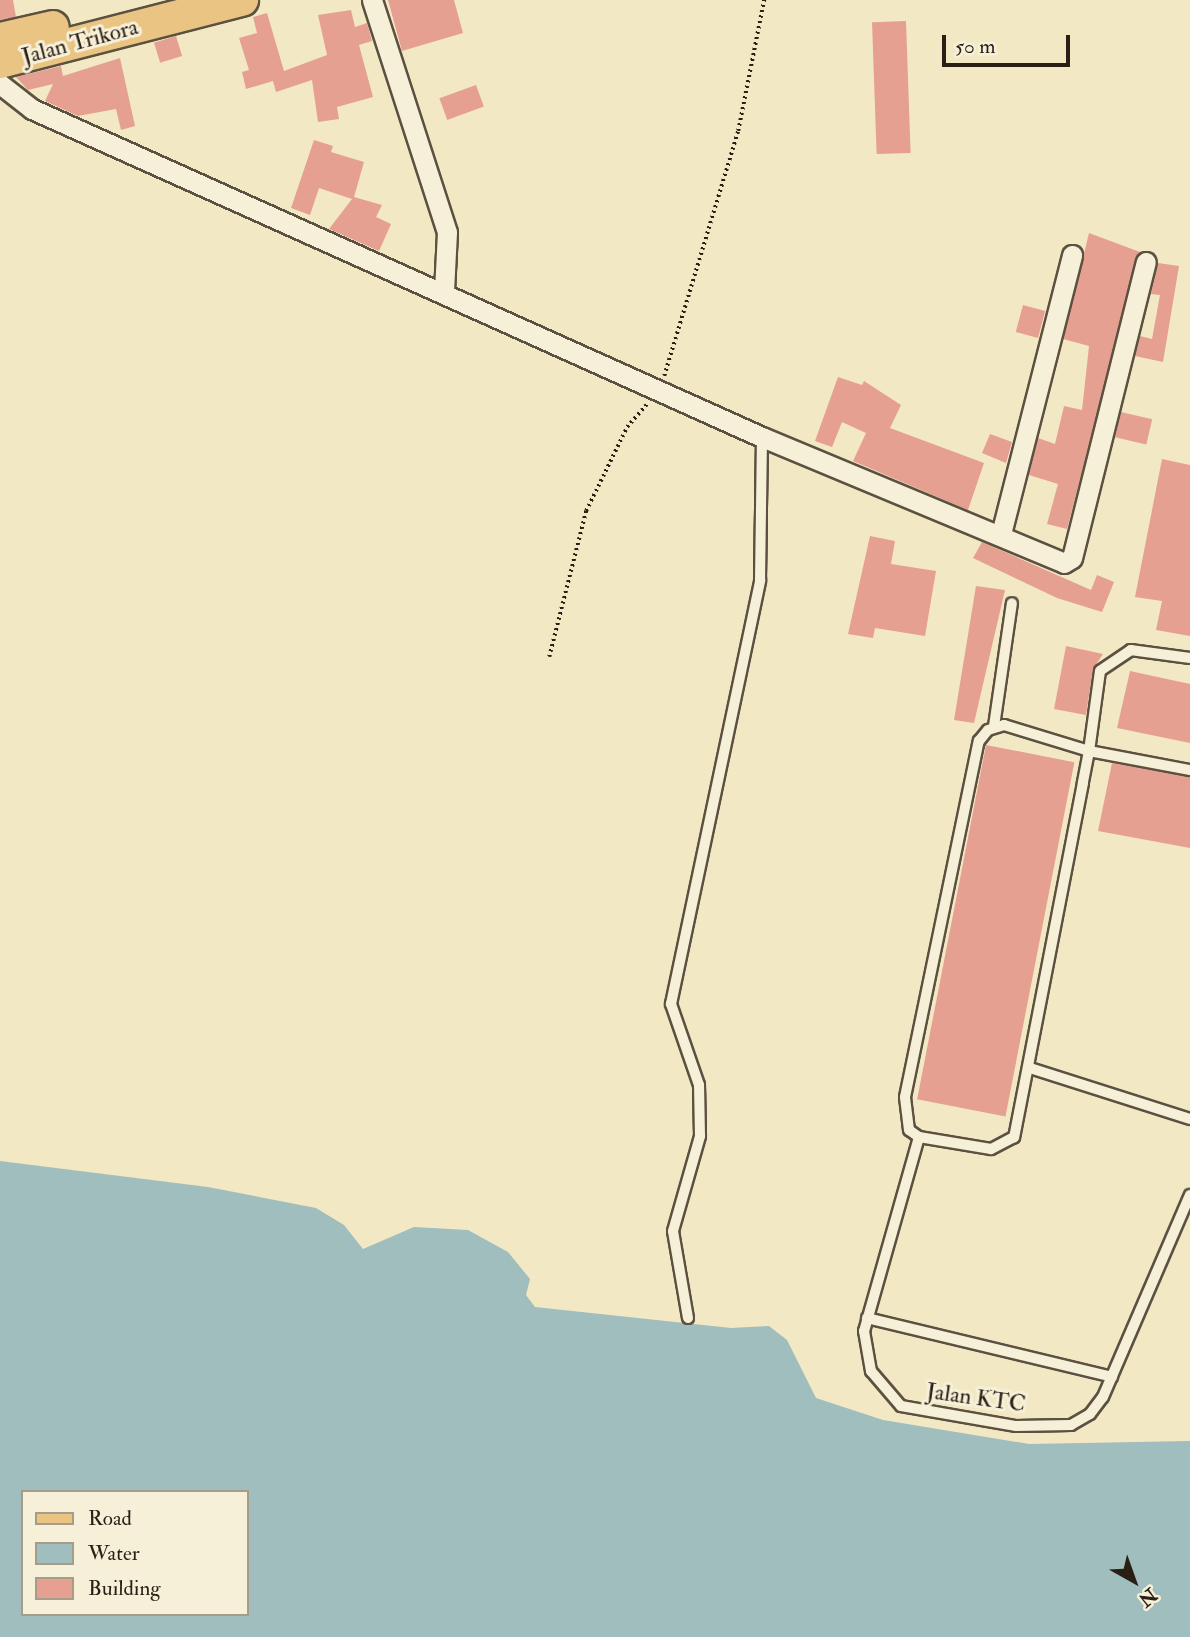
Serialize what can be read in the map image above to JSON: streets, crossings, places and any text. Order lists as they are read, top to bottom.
{
  "streets": {
    "main road": ["Jalan Trikora"],
    "lane": ["Jalan KTC"]
  },
  "legend": ["Road", "Water", "Building"],
  "scale_bar": "50 m",
  "north": "bottom right"
}
